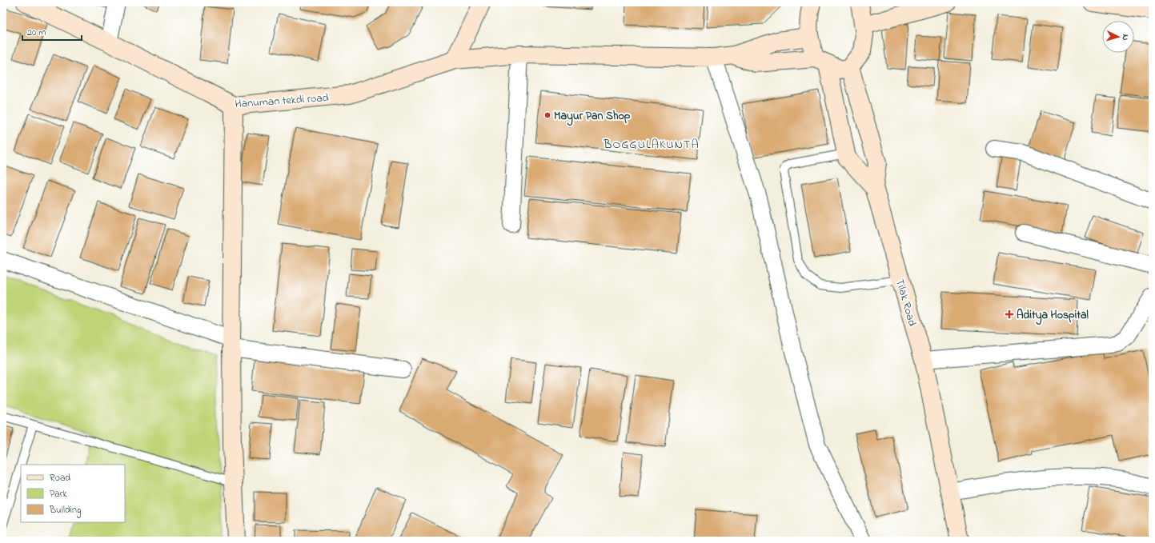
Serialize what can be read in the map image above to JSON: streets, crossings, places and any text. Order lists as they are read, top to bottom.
{
  "streets": {
    "street": ["Hanuman tekdi road", "Tilak Road"]
  },
  "districts": ["BOGGULAKUNTA"],
  "places": {
    "other": ["Mayur Pan Shop"],
    "health": ["Aditya Hospital"]
  },
  "legend": ["Road", "Park", "Building"],
  "scale_bar": "20 m",
  "north": "right"
}
